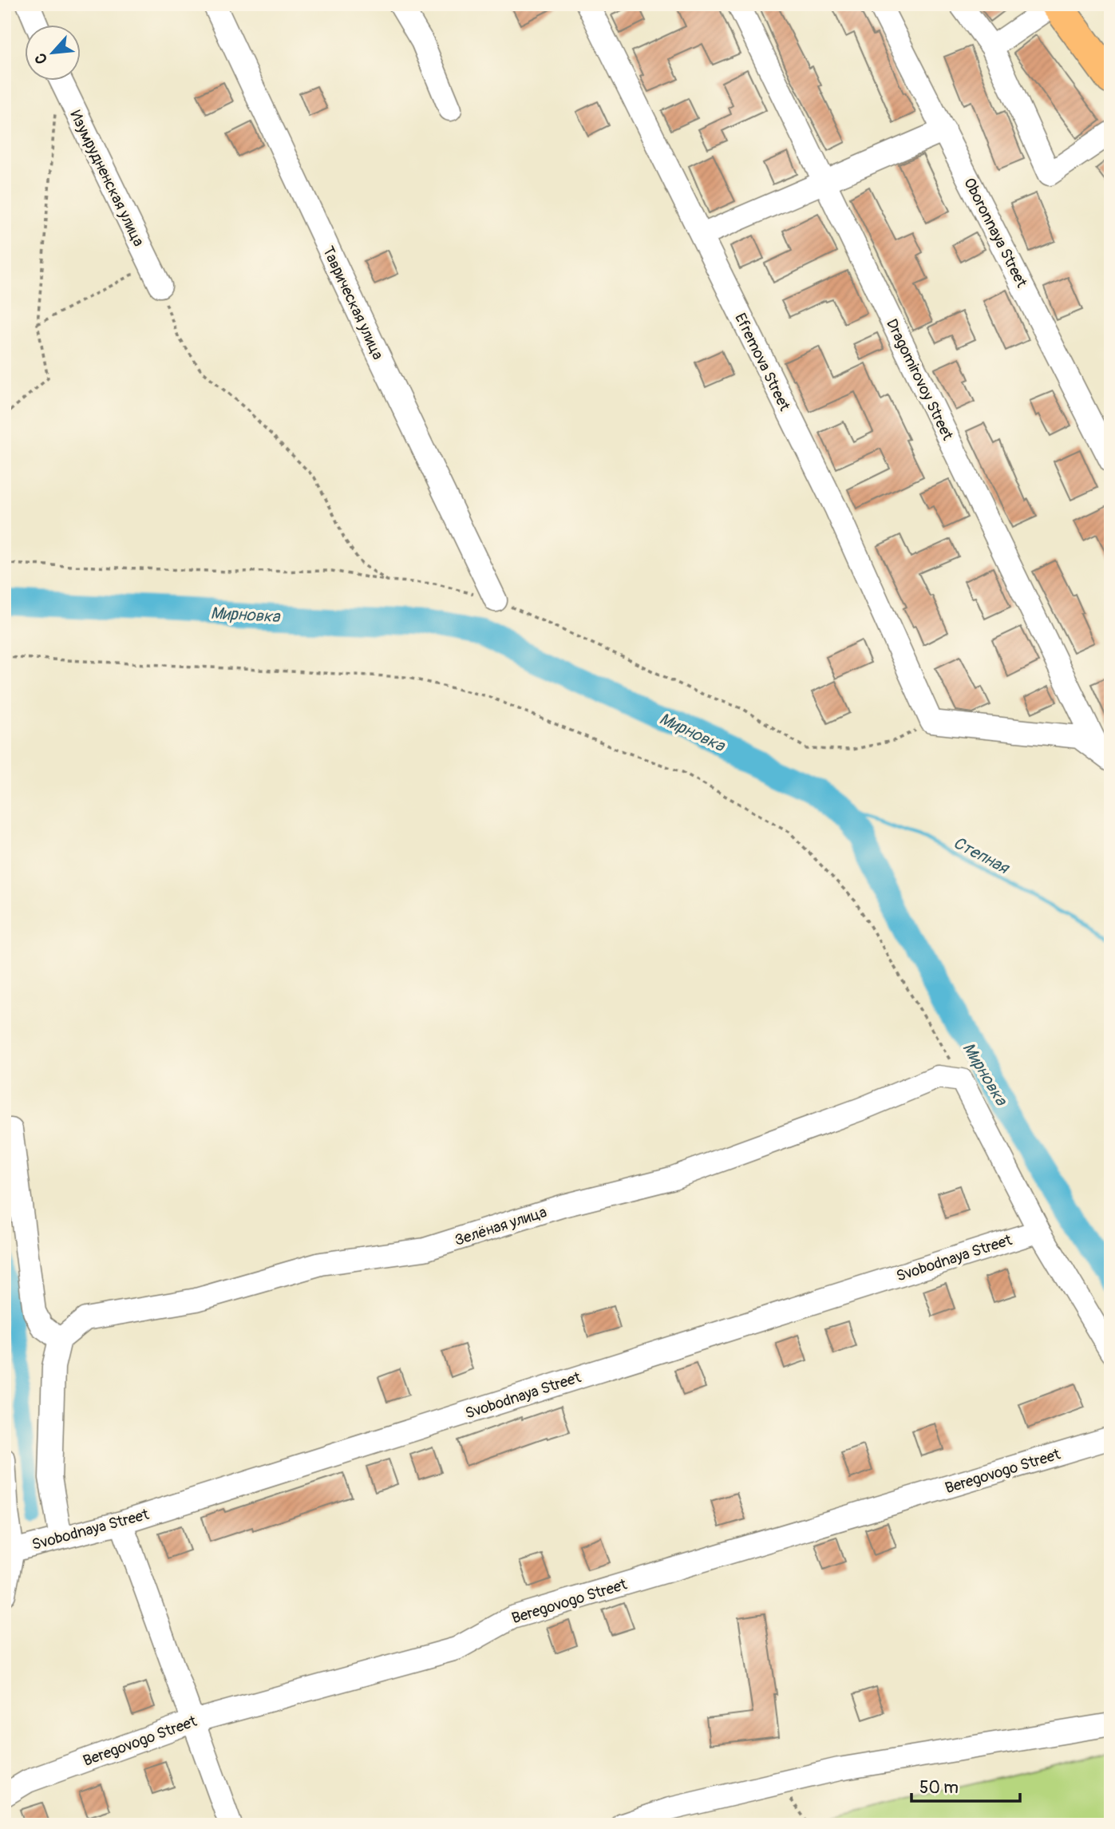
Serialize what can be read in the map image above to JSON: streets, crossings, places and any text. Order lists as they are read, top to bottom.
{
  "streets": {
    "street": [
      "Изумрудненская улица",
      "Oboronnaya Street",
      "Таврическая улица",
      "Efremova Street",
      "Dragomirovoy Street",
      "Зелёная улица",
      "Svobodnaya Street",
      "Beregovogo Street"
    ]
  },
  "crossings": [
    ["Efremova Street", "Dragomirovoy Street"]
  ],
  "water": ["Мирновка", "Степная"],
  "scale_bar": "50 m",
  "north": "bottom left"
}
